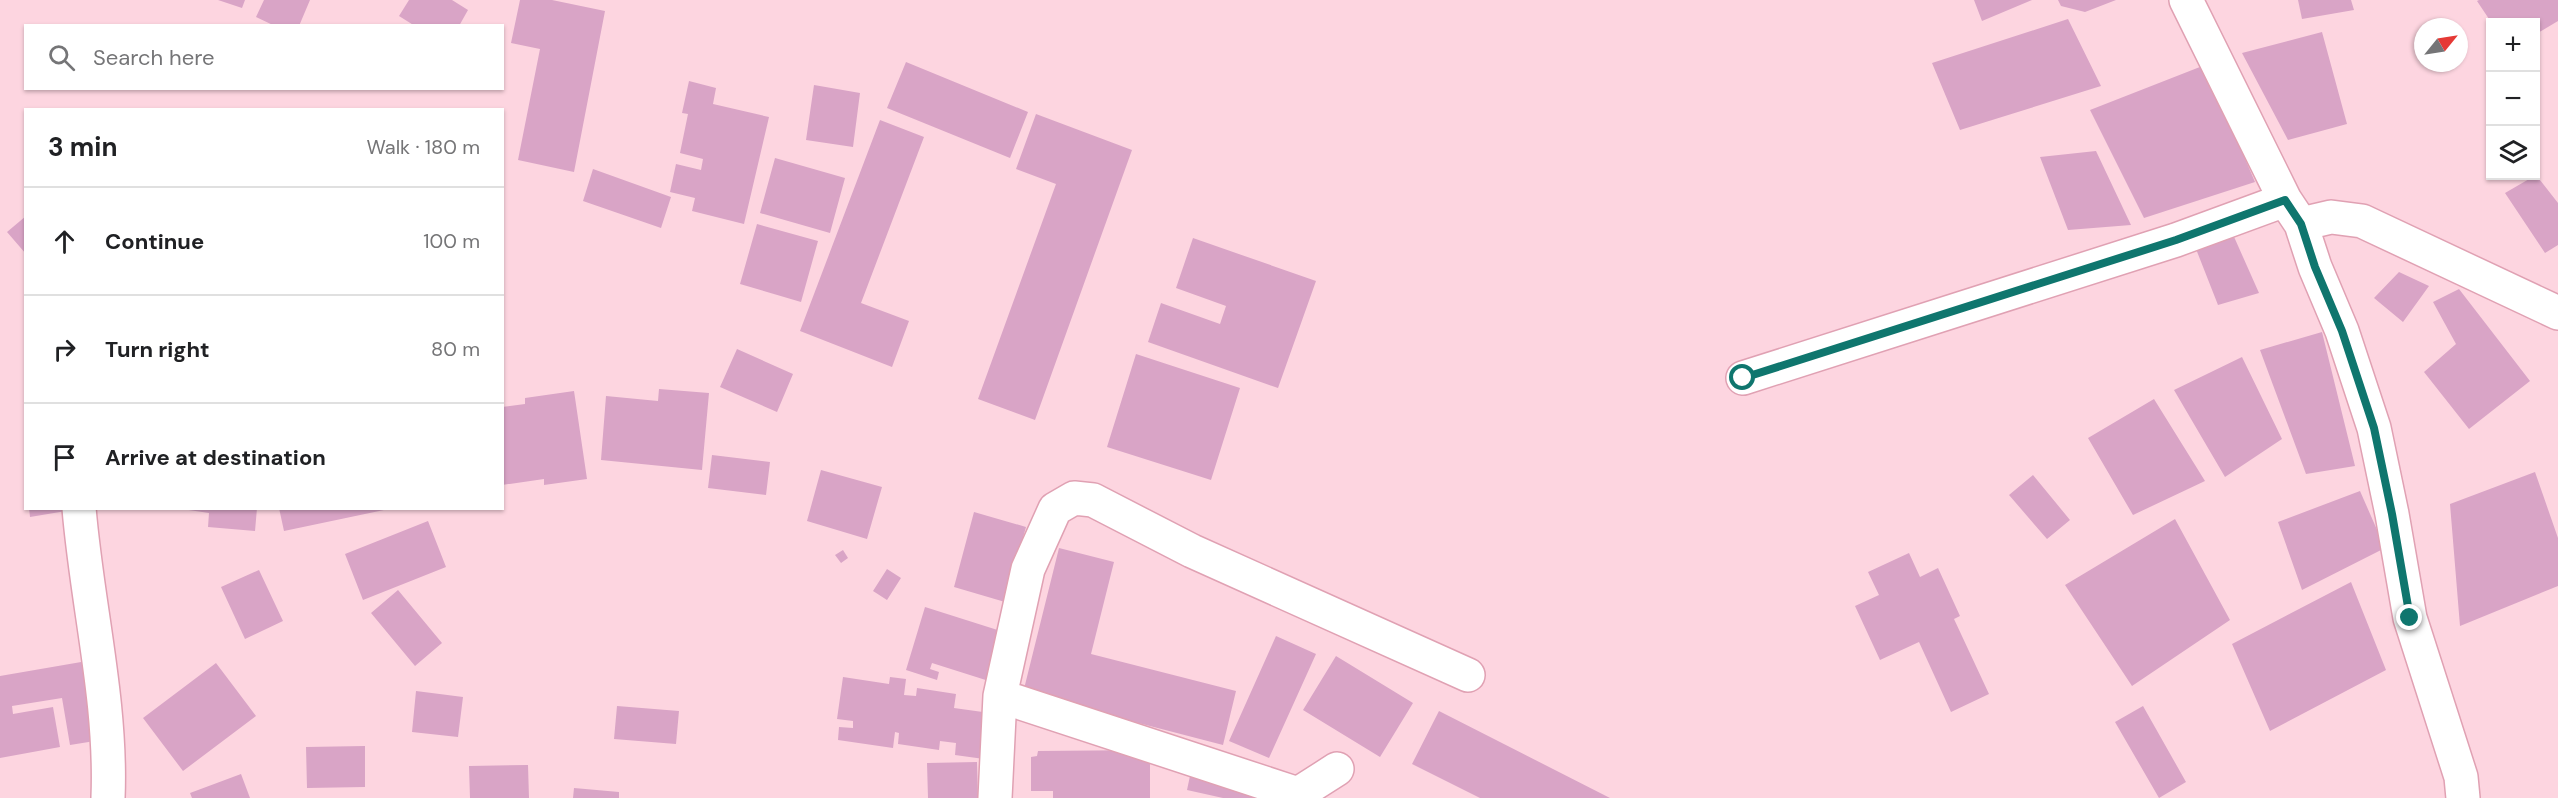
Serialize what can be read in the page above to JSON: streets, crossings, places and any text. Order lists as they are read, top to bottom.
{
  "north": "top right",
  "page": {
    "map_buttons": ["+", "−"],
    "search": "Search here",
    "heading": ["3 min", "Walk · 180 m"],
    "list": [
      ["Continue", "100 m"],
      ["Turn right", "80 m"],
      "Arrive at destination"
    ]
  }
}
